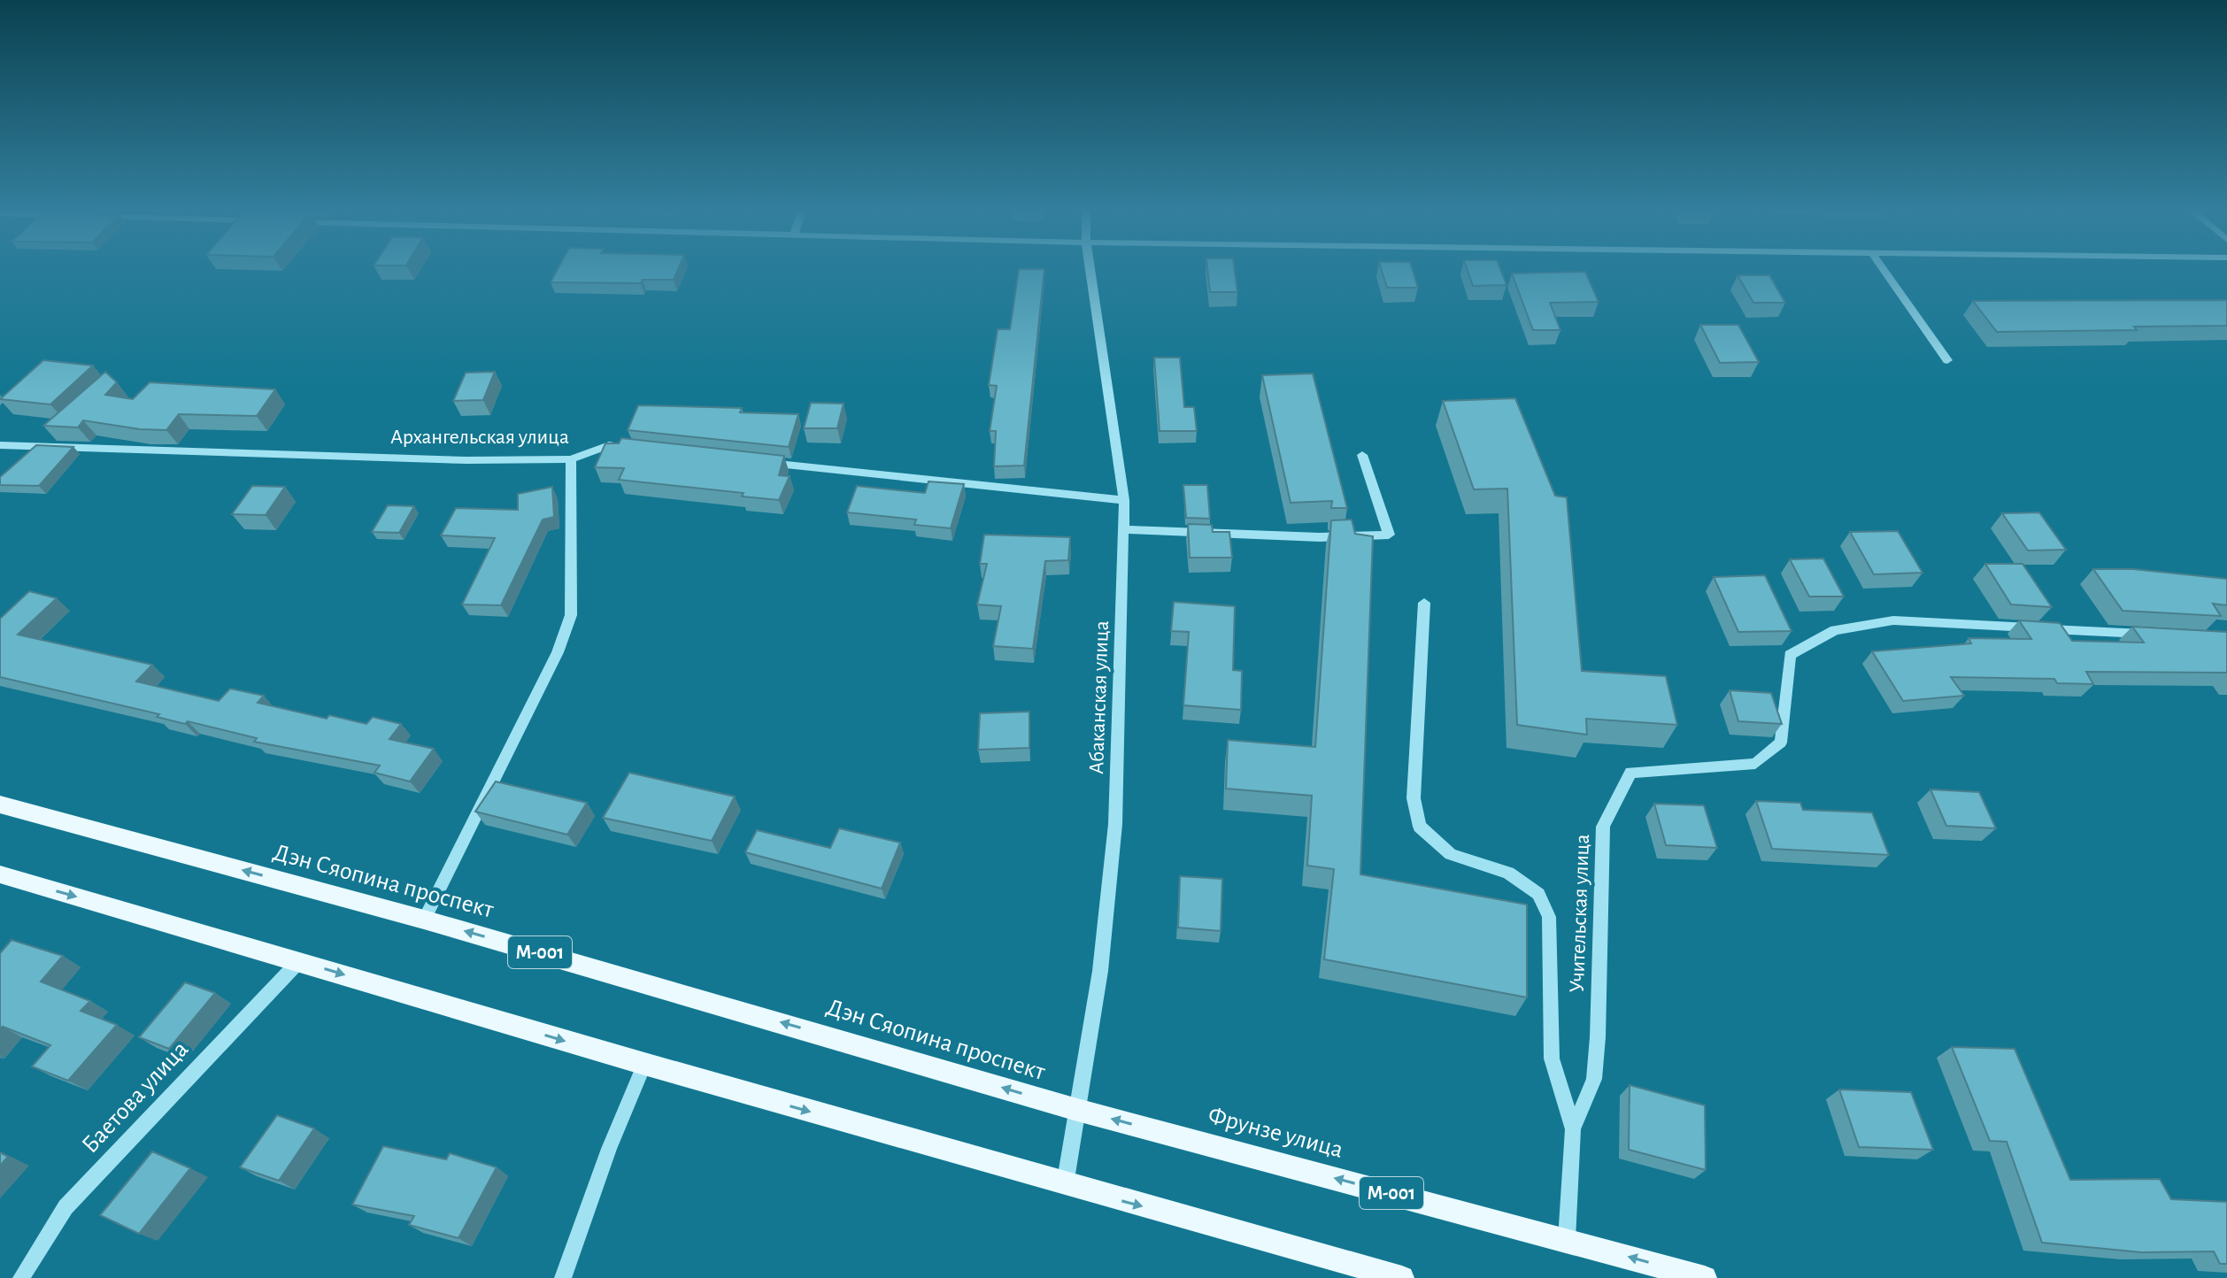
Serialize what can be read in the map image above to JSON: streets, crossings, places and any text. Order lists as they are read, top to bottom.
{
  "streets": {
    "main road": ["Дэн Сяопина проспект", "M-001", "Фрунзе улица"],
    "street": [
      "Архангельская улица",
      "Абаканская улица",
      "Учительская улица",
      "Баетова улица"
    ]
  },
  "crossings": [
    ["Абаканская улица", "Дэн Сяопина проспект"],
    ["Абаканская улица", "Фрунзе улица"],
    ["Дэн Сяопина проспект", "Фрунзе улица"],
    ["Учительская улица", "Фрунзе улица"]
  ]
}
